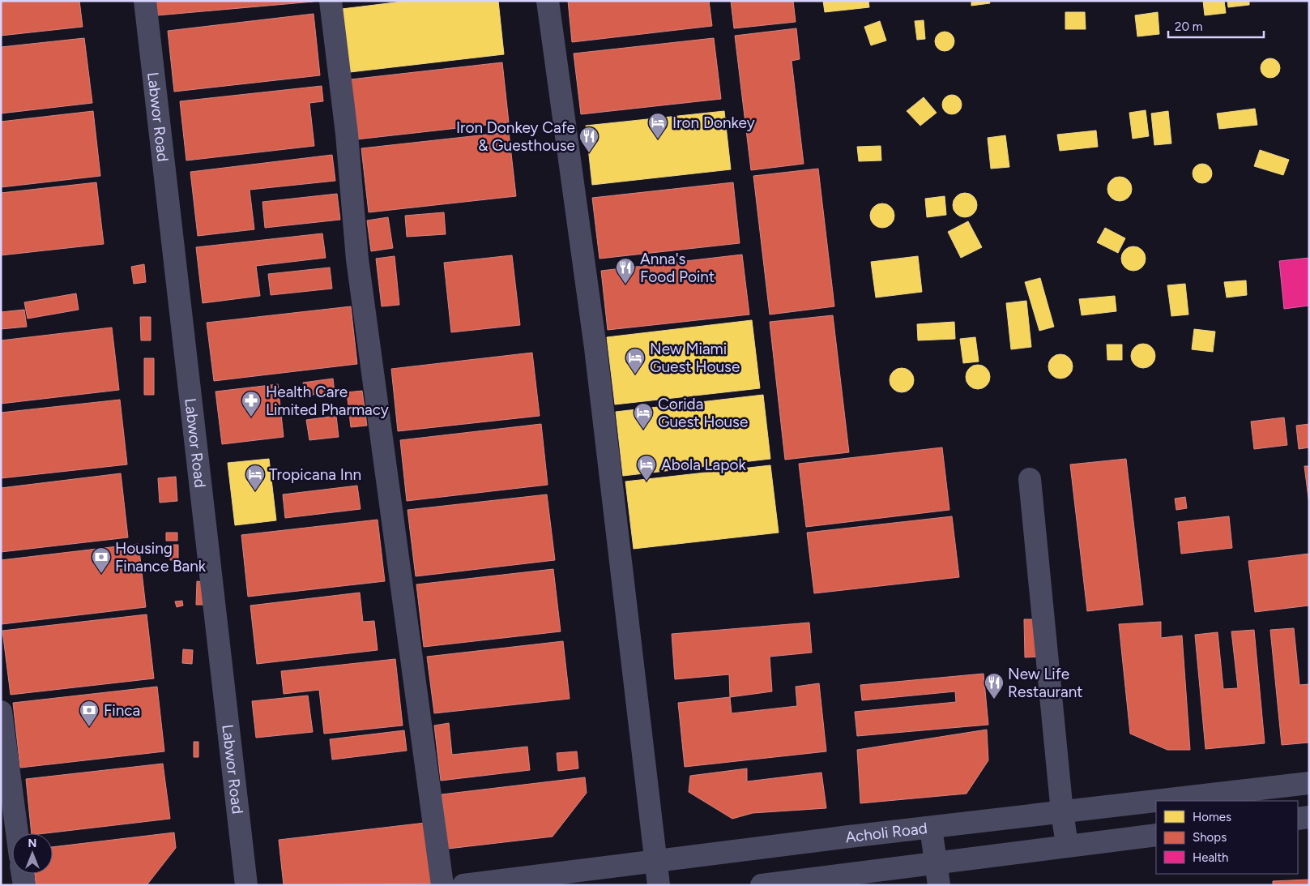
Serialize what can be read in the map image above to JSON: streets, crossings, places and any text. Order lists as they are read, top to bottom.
{
  "streets": {
    "street": ["Labwor Road", "Acholi Road"]
  },
  "places": {
    "hotel": [
      "Iron Donkey",
      "New Miami Guest House",
      "Corida Guest House",
      "Abola Lapok",
      "Tropicana Inn"
    ],
    "restaurant": ["Iron Donkey Cafe & Guesthouse", "Anna's Food Point", "New Life Restaurant"],
    "pharmacy": ["Health Care Limited Pharmacy"],
    "bank": ["Housing Finance Bank", "Finca"]
  },
  "legend": ["Homes", "Shops", "Health"],
  "scale_bar": "20 m",
  "north": "top"
}
